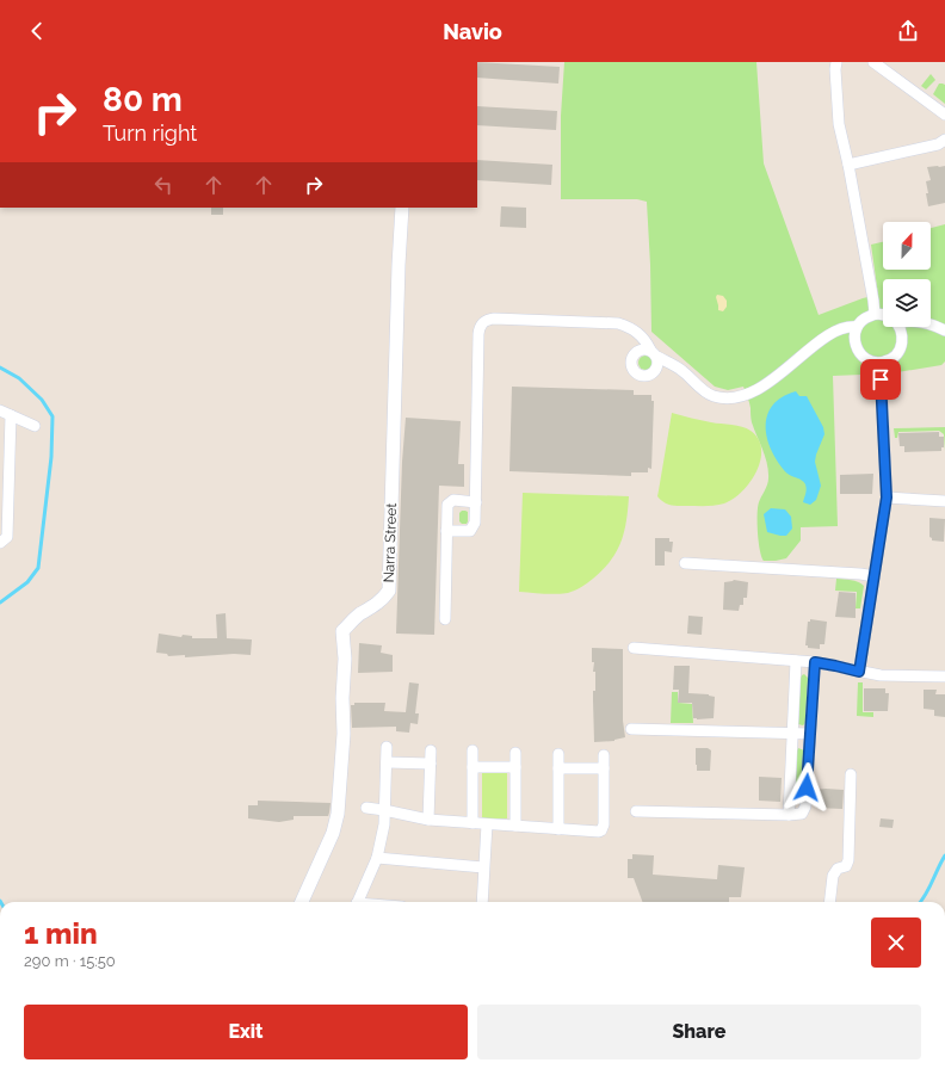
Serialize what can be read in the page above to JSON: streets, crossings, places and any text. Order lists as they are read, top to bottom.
{
  "streets": {
    "street": ["Narra Street"]
  },
  "north": "top",
  "page": {
    "header": "Navio",
    "turn": ["80 m", "Turn right"],
    "heading": ["1 min", "290 m · 15:50"],
    "buttons": ["Exit", "Share"]
  }
}
